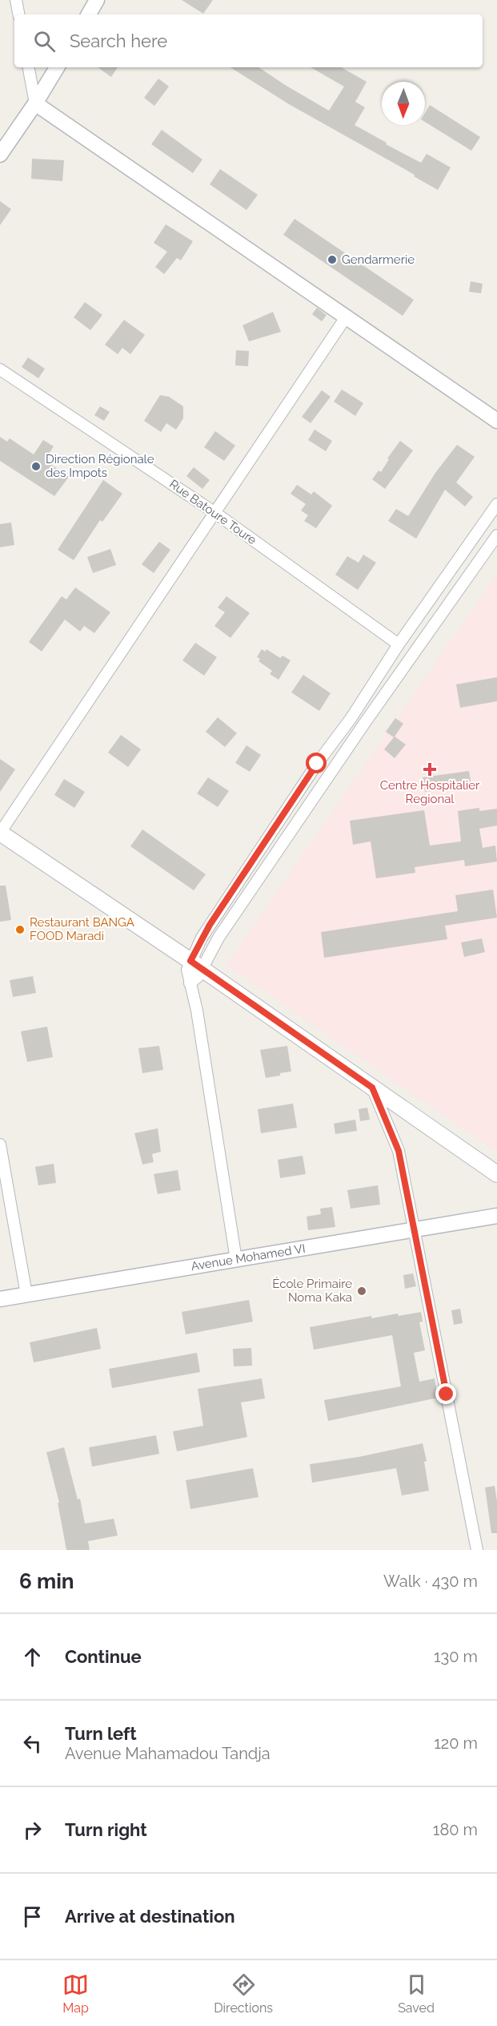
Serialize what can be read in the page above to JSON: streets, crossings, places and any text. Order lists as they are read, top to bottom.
{
  "streets": {
    "street": ["Rue Batoure Toure", "Avenue Mohamed VI"]
  },
  "places": {
    "other": [
      "Gendarmerie",
      "Direction Régionale des Impots",
      "Restaurant BANGA FOOD Maradi",
      "École Primaire Noma Kaka"
    ],
    "health": ["Centre Hospitalier Regional"]
  },
  "north": "bottom",
  "page": {
    "search": "Search here",
    "heading": ["6 min", "Walk · 430 m"],
    "list": [
      ["Continue", "130 m"],
      ["Turn left", "Avenue Mahamadou Tandja", "120 m"],
      ["Turn right", "180 m"],
      "Arrive at destination"
    ],
    "nav": ["Map", "Directions", "Saved"]
  }
}
